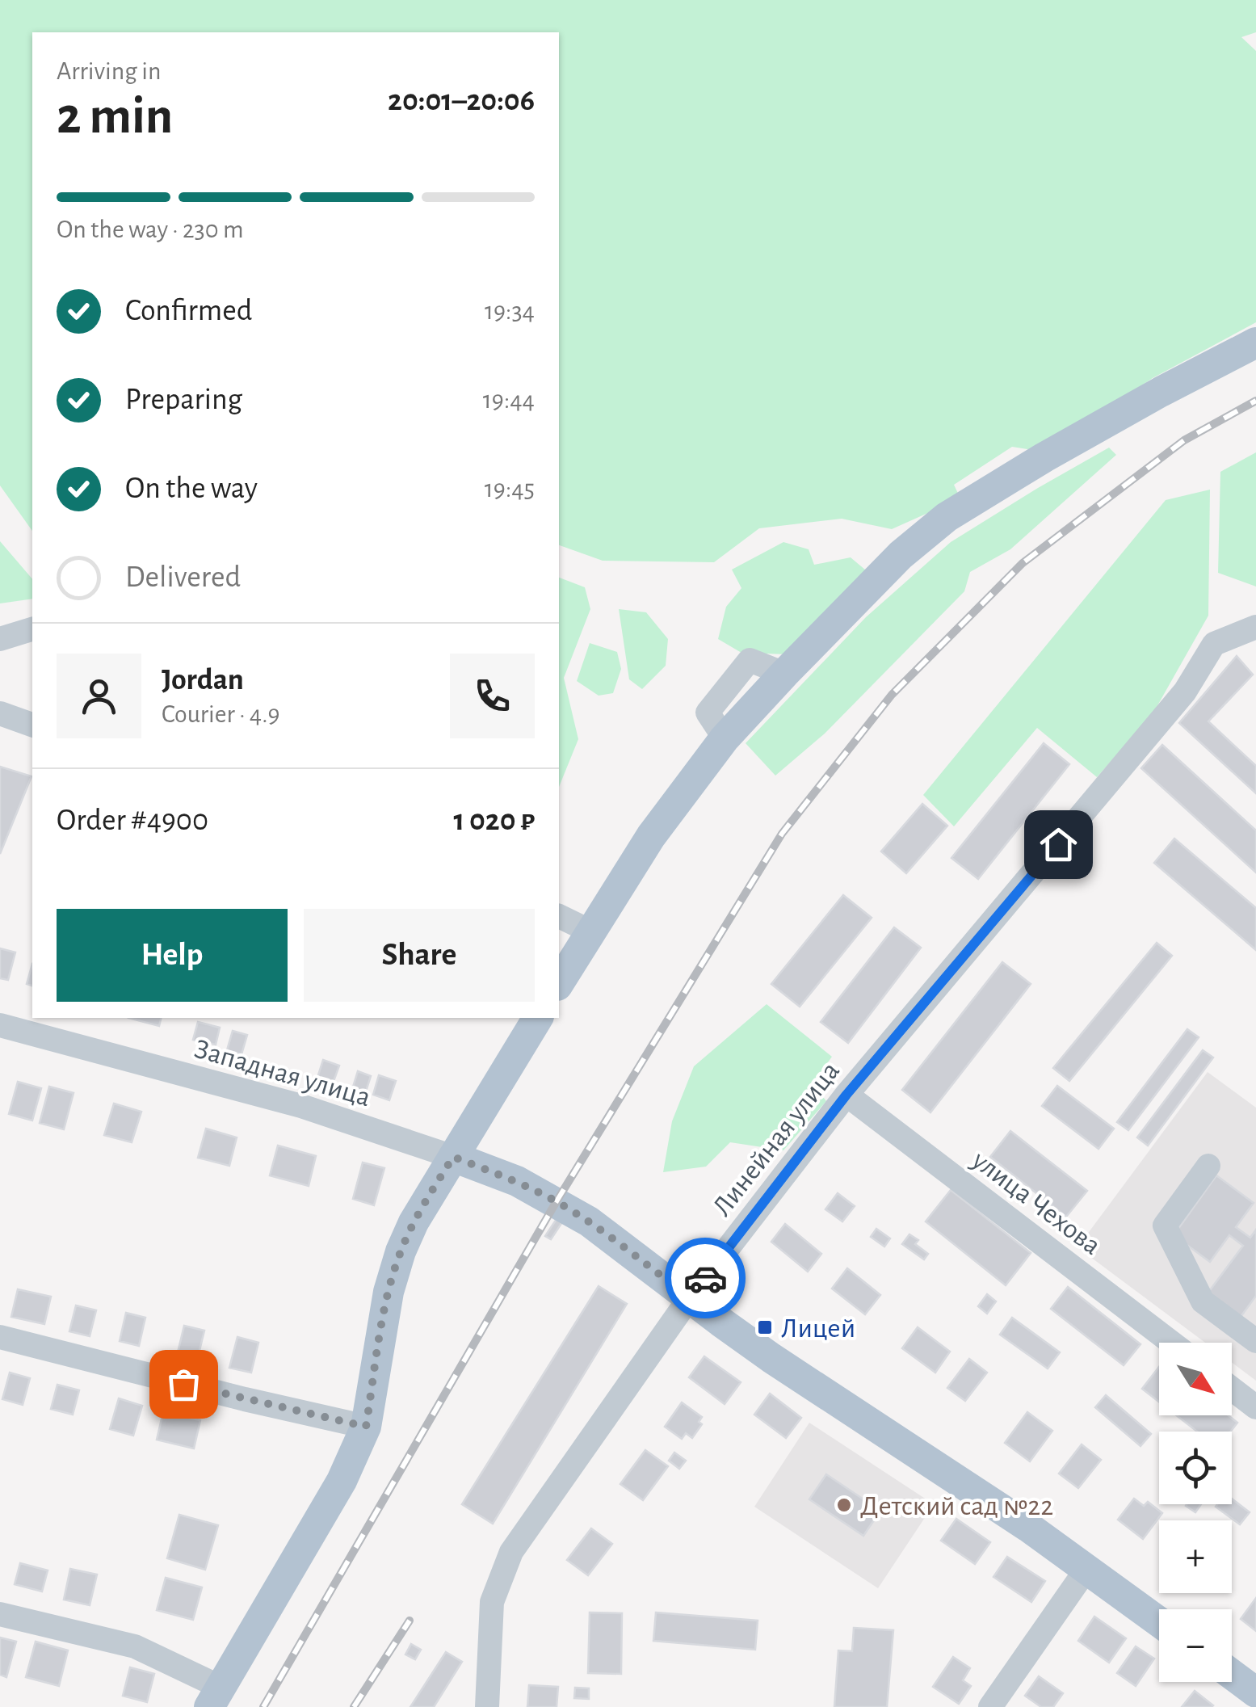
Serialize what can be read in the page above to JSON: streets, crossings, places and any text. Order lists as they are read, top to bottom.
{
  "streets": {
    "street": ["Западная улица", "Линейная улица", "улица Чехова"]
  },
  "crossings": [
    ["Линейная улица", "улица Чехова"]
  ],
  "places": {
    "transit": ["Лицей"],
    "other": ["Детский сад №22"]
  },
  "north": "bottom right",
  "page": {
    "heading": ["2 min", "Arriving in", "20:01–20:06"],
    "panel": [
      "Jordan",
      "Courier · 4.9",
      "Order #4900",
      "1 020 ₽"
    ],
    "bar": "On the way · 230 m",
    "list": [
      ["Confirmed", "19:34"],
      ["Preparing", "19:44"],
      ["On the way", "19:45"],
      "Delivered"
    ],
    "buttons": ["Help", "Share"],
    "map_buttons": ["+", "−"]
  }
}
